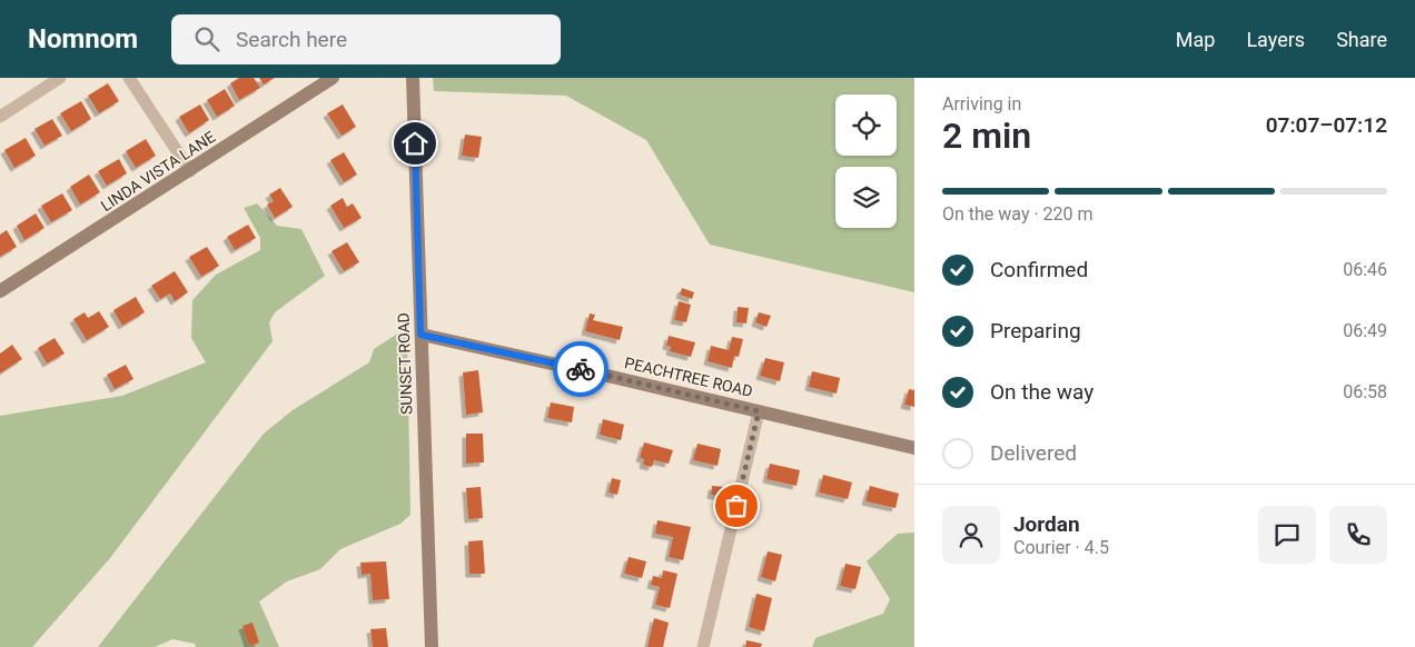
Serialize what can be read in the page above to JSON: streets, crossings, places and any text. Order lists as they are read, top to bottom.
{
  "streets": {
    "street": ["LINDA VISTA LANE", "SUNSET ROAD", "PEACHTREE ROAD"]
  },
  "crossings": [
    ["SUNSET ROAD", "PEACHTREE ROAD"]
  ],
  "page": {
    "header": "Nomnom",
    "search": "Search here",
    "nav": ["Map", "Layers", "Share"],
    "heading": ["2 min", "Arriving in", "07:07–07:12"],
    "panel": ["Jordan", "Courier · 4.5"],
    "bar": "On the way · 220 m",
    "list": [
      ["Confirmed", "06:46"],
      ["Preparing", "06:49"],
      ["On the way", "06:58"],
      "Delivered"
    ]
  }
}
